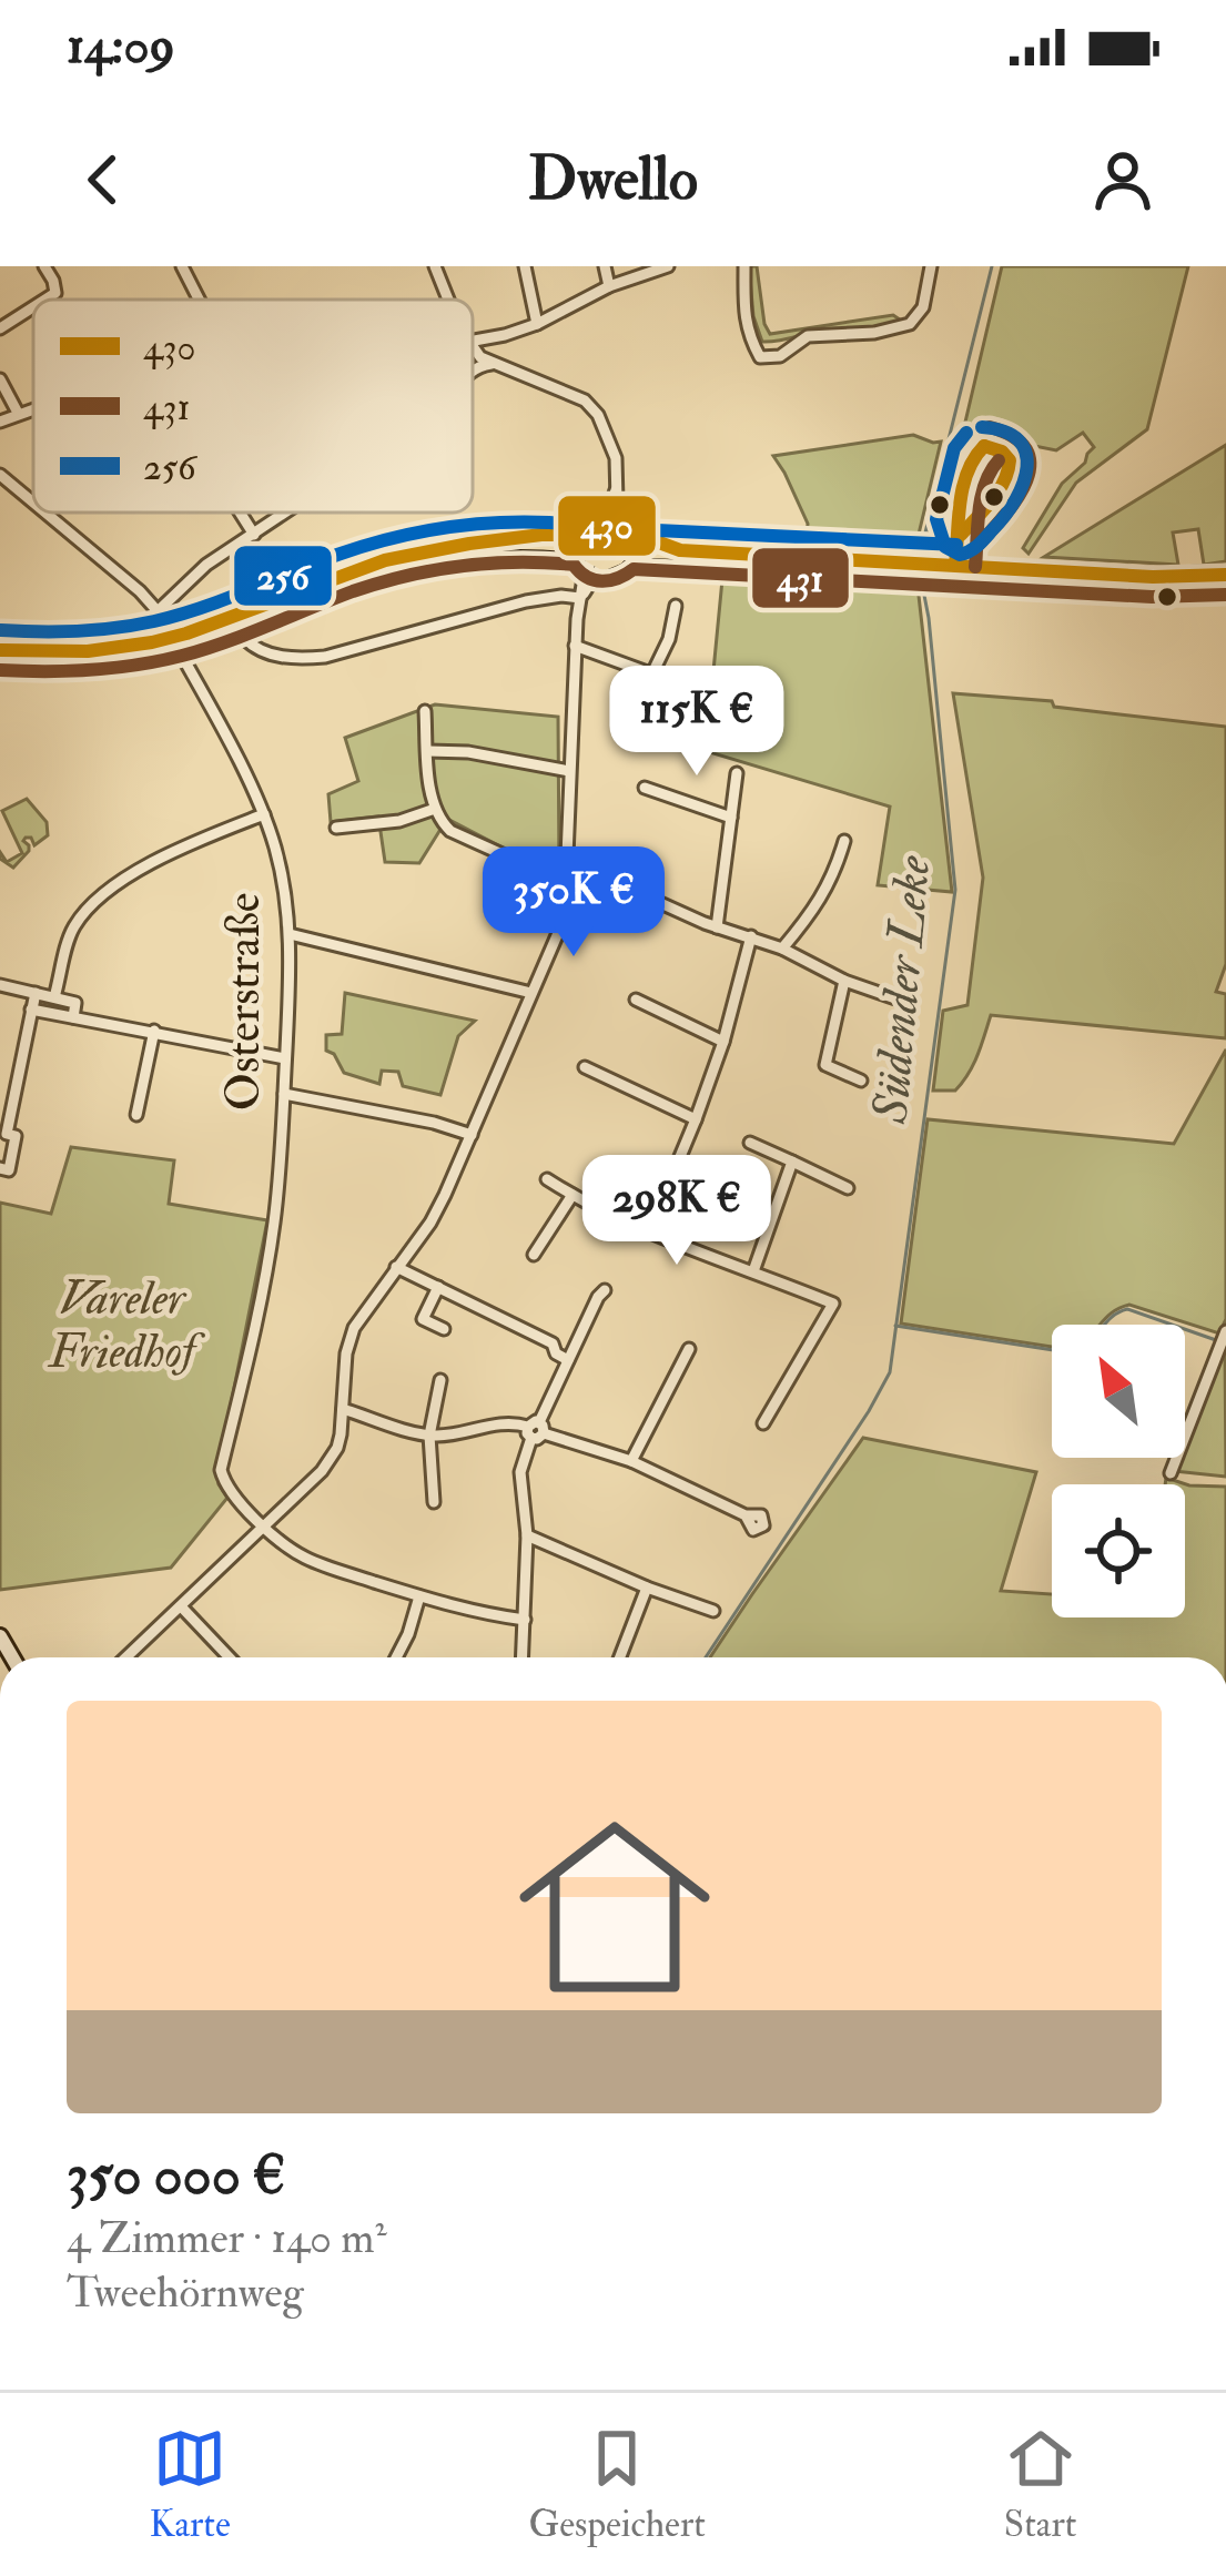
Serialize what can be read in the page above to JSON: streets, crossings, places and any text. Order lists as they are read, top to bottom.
{
  "streets": {
    "street": ["Osterstraße"]
  },
  "water": ["Südender Leke"],
  "parks": ["Vareler Friedhof"],
  "lines": ["transit line 431", "transit line 256", "transit line 430"],
  "legend": ["430", "431", "256"],
  "north": "top left",
  "page": {
    "status": "14:09",
    "header": "Dwello",
    "price": ["115K €", "350K €", "298K €"],
    "list": [
      {
        "name": "350 000 €",
        "note": "4 Zimmer · 140 m² · Tweehörnweg"
      }
    ],
    "tabs": ["Karte", "Gespeichert", "Start"]
  }
}
